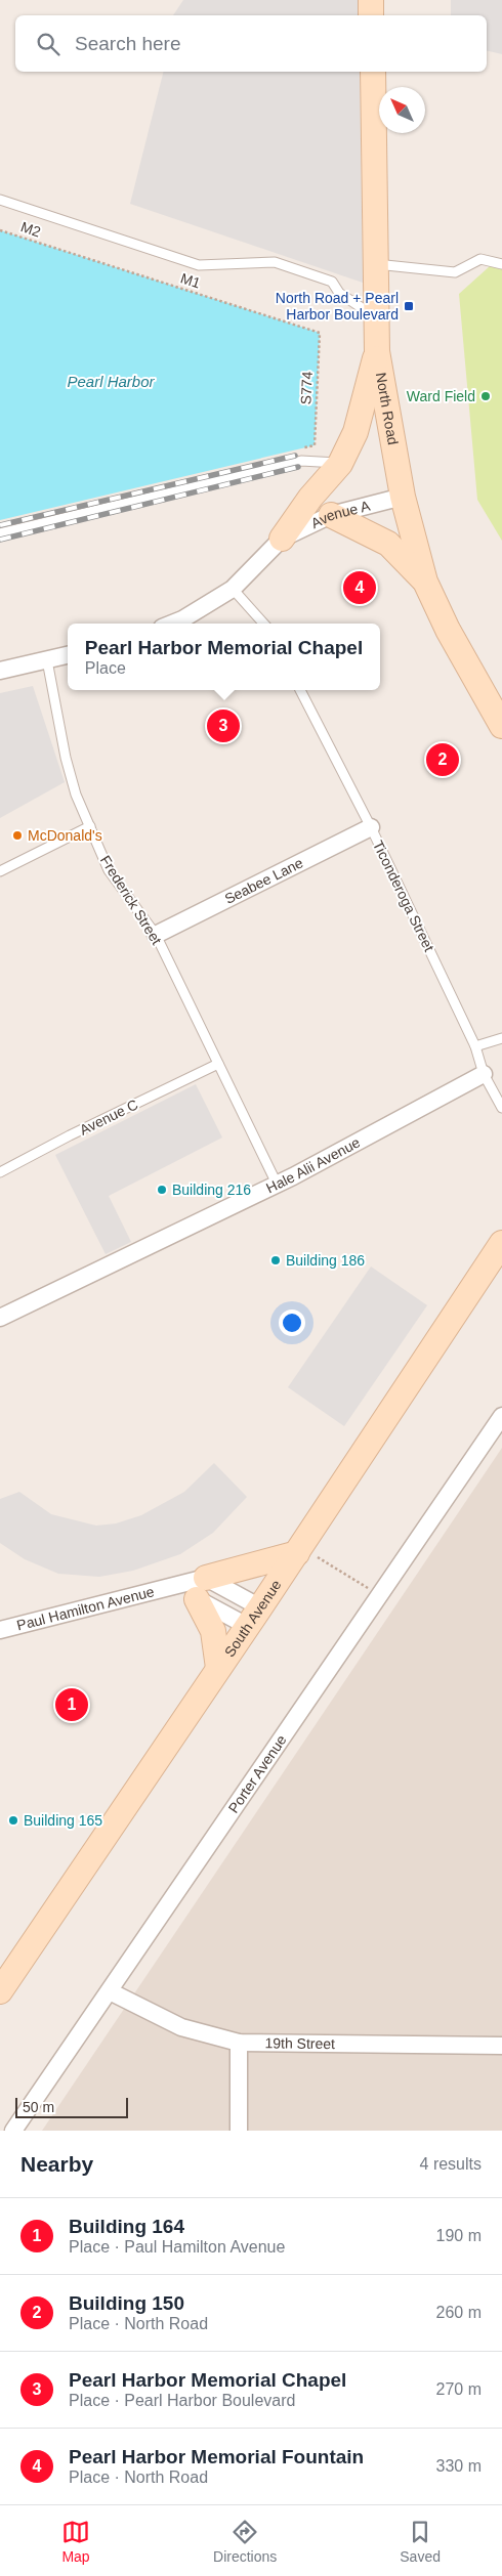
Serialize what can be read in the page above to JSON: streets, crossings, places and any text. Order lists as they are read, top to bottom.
{
  "streets": {
    "street": [
      "North Road",
      "Avenue A",
      "Seabee Lane",
      "Hale Alii Avenue",
      "Paul Hamilton Avenue",
      "South Avenue",
      "Porter Avenue",
      "19th Street"
    ],
    "lane": ["Ticonderoga Street", "Frederick Street", "Avenue C"],
    "path": ["M2", "M1", "S774"]
  },
  "crossings": [
    ["M2", "M1"],
    ["M1", "S774"],
    ["North Road", "Avenue A"],
    ["Seabee Lane", "Ticonderoga Street"],
    ["Seabee Lane", "Frederick Street"],
    ["Ticonderoga Street", "Hale Alii Avenue"],
    ["Frederick Street", "Avenue C"],
    ["Frederick Street", "Hale Alii Avenue"],
    ["Paul Hamilton Avenue", "South Avenue"],
    ["Porter Avenue", "19th Street"]
  ],
  "water": ["Pearl Harbor"],
  "places": {
    "transit": ["North Road + Pearl Harbor Boulevard"],
    "other": [
      "Ward Field",
      "McDonald's",
      "Building 216",
      "Building 186",
      "Building 165"
    ]
  },
  "scale_bar": "50 m",
  "north": "top left",
  "page": {
    "search": "Search here",
    "pins": [
      "4",
      "3",
      "2",
      "1"
    ],
    "popup": ["Pearl Harbor Memorial Chapel", "Place"],
    "scale": "50 m",
    "heading": ["Nearby", "4 results"],
    "list": [
      {
        "mark": "1",
        "name": "Building 164",
        "note": "Place · Paul Hamilton Avenue",
        "value": "190 m"
      },
      {
        "mark": "2",
        "name": "Building 150",
        "note": "Place · North Road",
        "value": "260 m"
      },
      {
        "mark": "3",
        "name": "Pearl Harbor Memorial Chapel",
        "note": "Place · Pearl Harbor Boulevard",
        "value": "270 m"
      },
      {
        "mark": "4",
        "name": "Pearl Harbor Memorial Fountain",
        "note": "Place · North Road",
        "value": "330 m"
      }
    ],
    "nav": ["Map", "Directions", "Saved"]
  }
}
